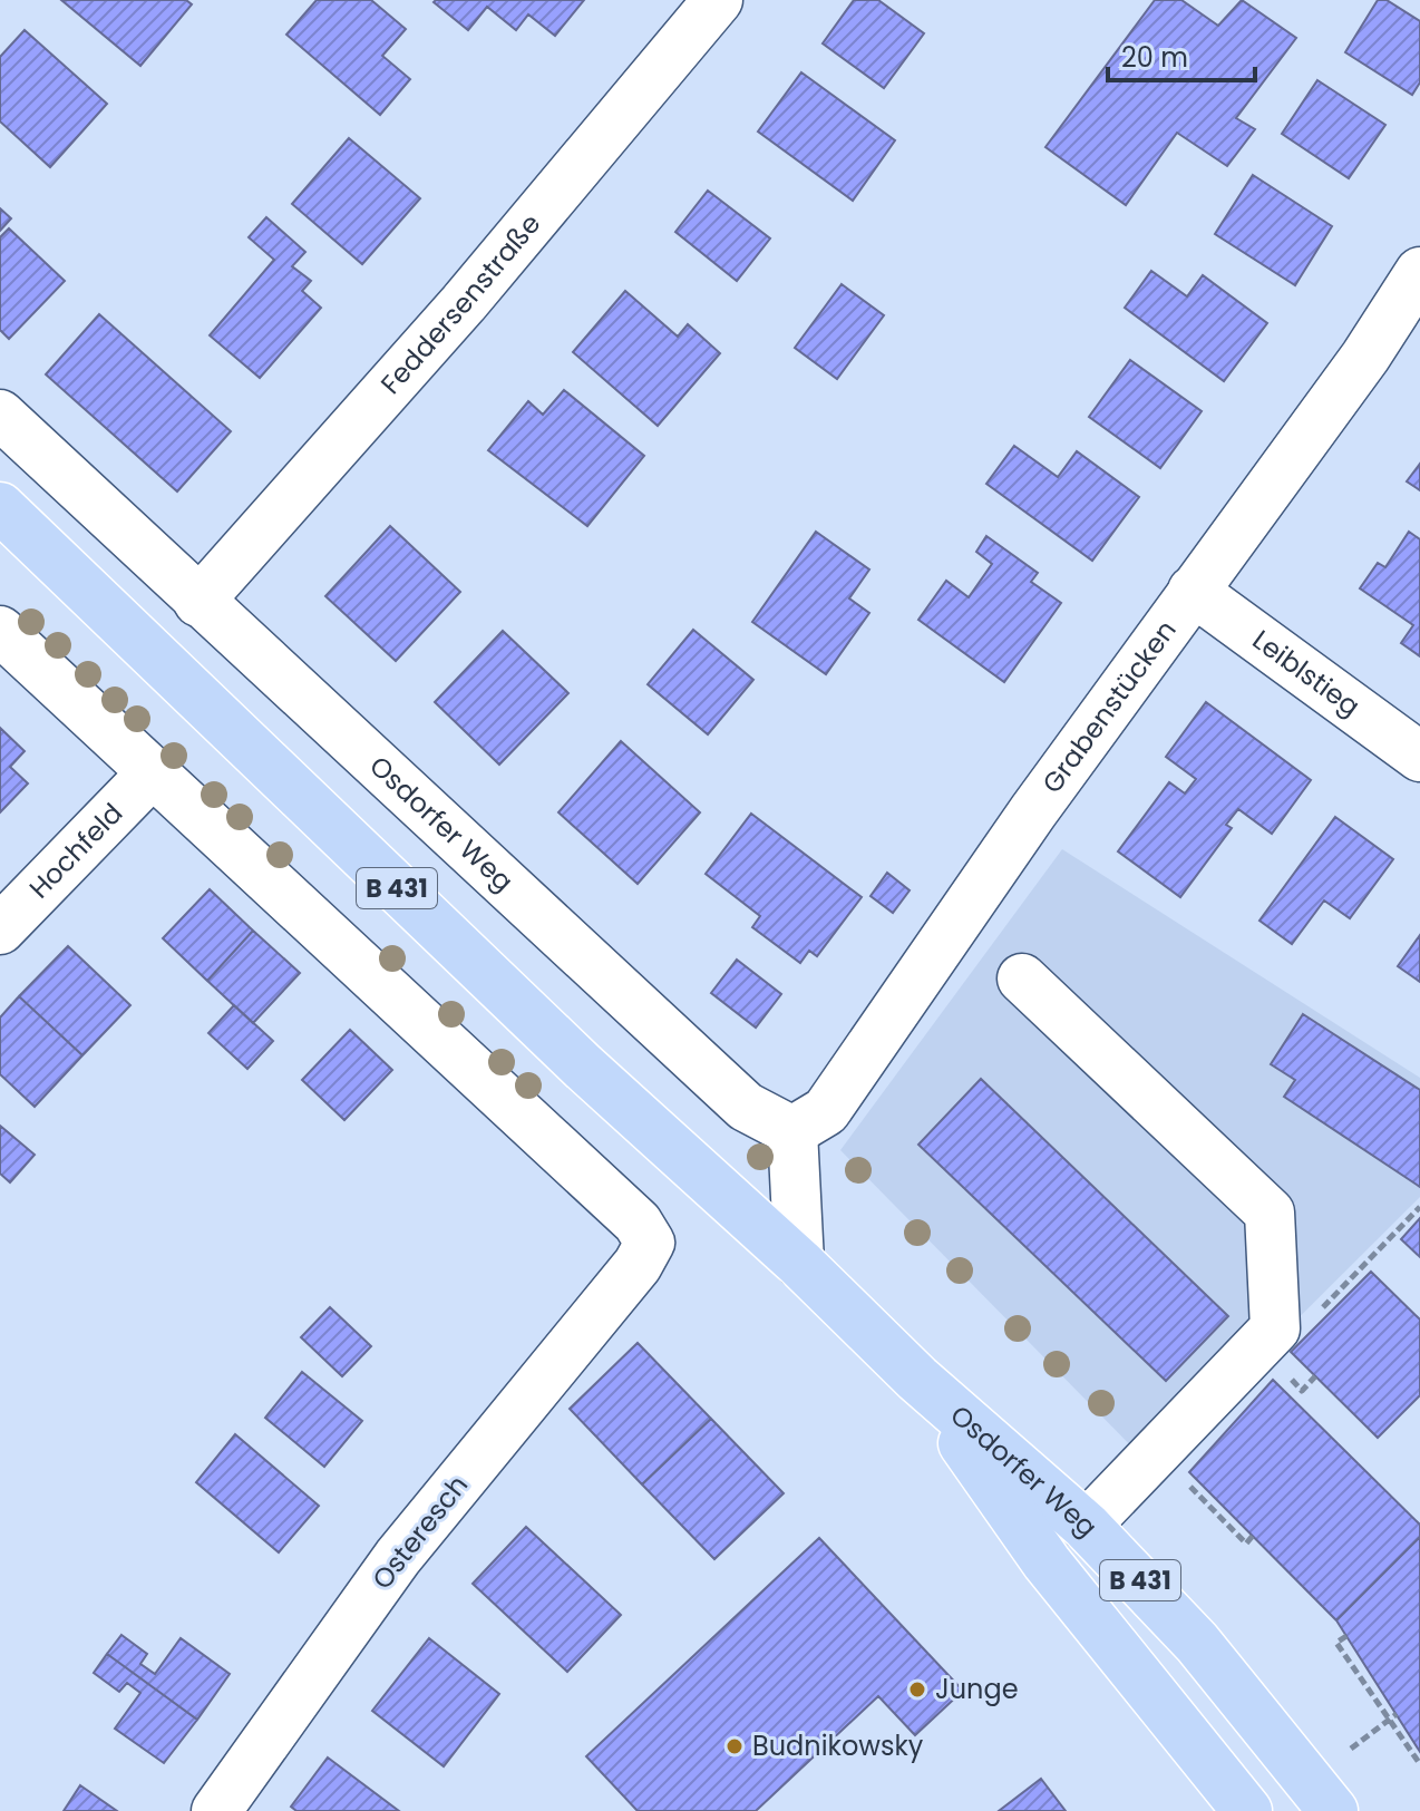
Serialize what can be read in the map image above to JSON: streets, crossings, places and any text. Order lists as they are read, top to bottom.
{
  "streets": {
    "main road": ["Osdorfer Weg", "B 431"],
    "street": [
      "Feddersenstraße",
      "Leiblstieg",
      "Grabenstücken",
      "Hochfeld",
      "Osteresch"
    ]
  },
  "crossings": [
    ["Feddersenstraße", "Osdorfer Weg"],
    ["Leiblstieg", "Grabenstücken"],
    ["Grabenstücken", "Osdorfer Weg"],
    ["Hochfeld", "Osteresch"]
  ],
  "places": ["Junge", "Budnikowsky"],
  "scale_bar": "20 m"
}
